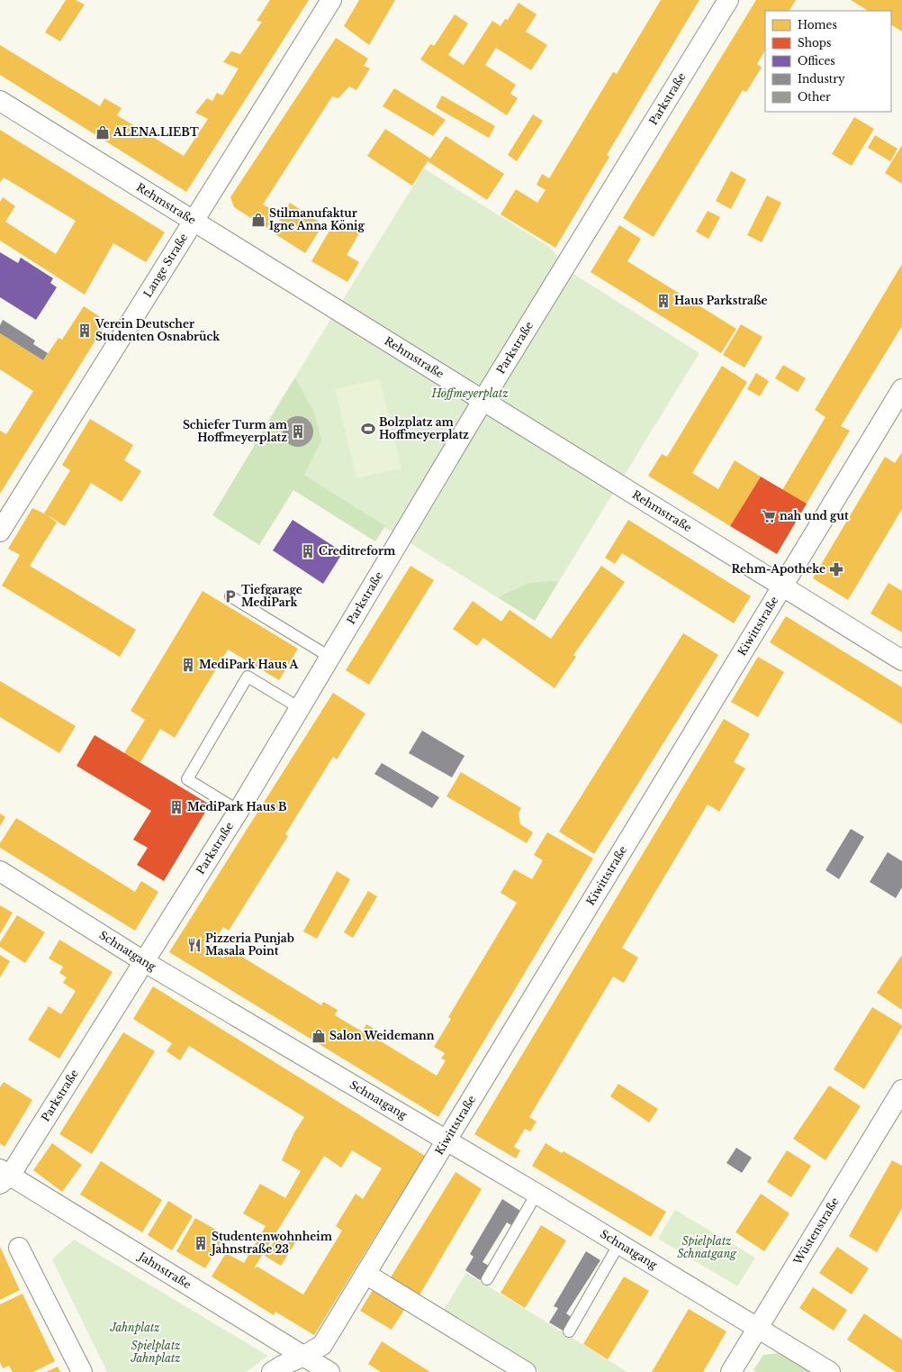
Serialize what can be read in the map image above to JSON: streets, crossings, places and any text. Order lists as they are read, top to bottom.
{
  "streets": {
    "street": [
      "Parkstraße",
      "Rehmstraße",
      "Lange Straße",
      "Kiwittstraße",
      "Schnatgang",
      "Wüstenstraße",
      "Jahnstraße"
    ]
  },
  "crossings": [
    ["Parkstraße", "Rehmstraße"],
    ["Parkstraße", "Schnatgang"],
    ["Parkstraße", "Jahnstraße"],
    ["Rehmstraße", "Lange Straße"],
    ["Rehmstraße", "Kiwittstraße"],
    ["Kiwittstraße", "Schnatgang"],
    ["Kiwittstraße", "Jahnstraße"],
    ["Schnatgang", "Wüstenstraße"]
  ],
  "parks": [
    "Hoffmeyerplatz",
    "Spielplatz Schnatgang",
    "Jahnplatz",
    "Spielplatz Jahnplatz"
  ],
  "places": {
    "shop": ["ALENA.LIEBT", "Stilmanufaktur Igne Anna König", "Salon Weidemann"],
    "building": [
      "Haus Parkstraße",
      "Verein Deutscher Studenten Osnabrück",
      "Schiefer Turm am Hoffmeyerplatz",
      "Creditreform",
      "MediPark Haus A",
      "MediPark Haus B",
      "Studentenwohnheim Jahnstraße 23"
    ],
    "sports": ["Bolzplatz am Hoffmeyerplatz"],
    "supermarket": ["nah und gut"],
    "pharmacy": ["Rehm-Apotheke"],
    "parking": ["Tiefgarage MediPark"],
    "restaurant": ["Pizzeria Punjab Masala Point"]
  },
  "legend": [
    "Homes",
    "Shops",
    "Offices",
    "Industry",
    "Other"
  ]
}
